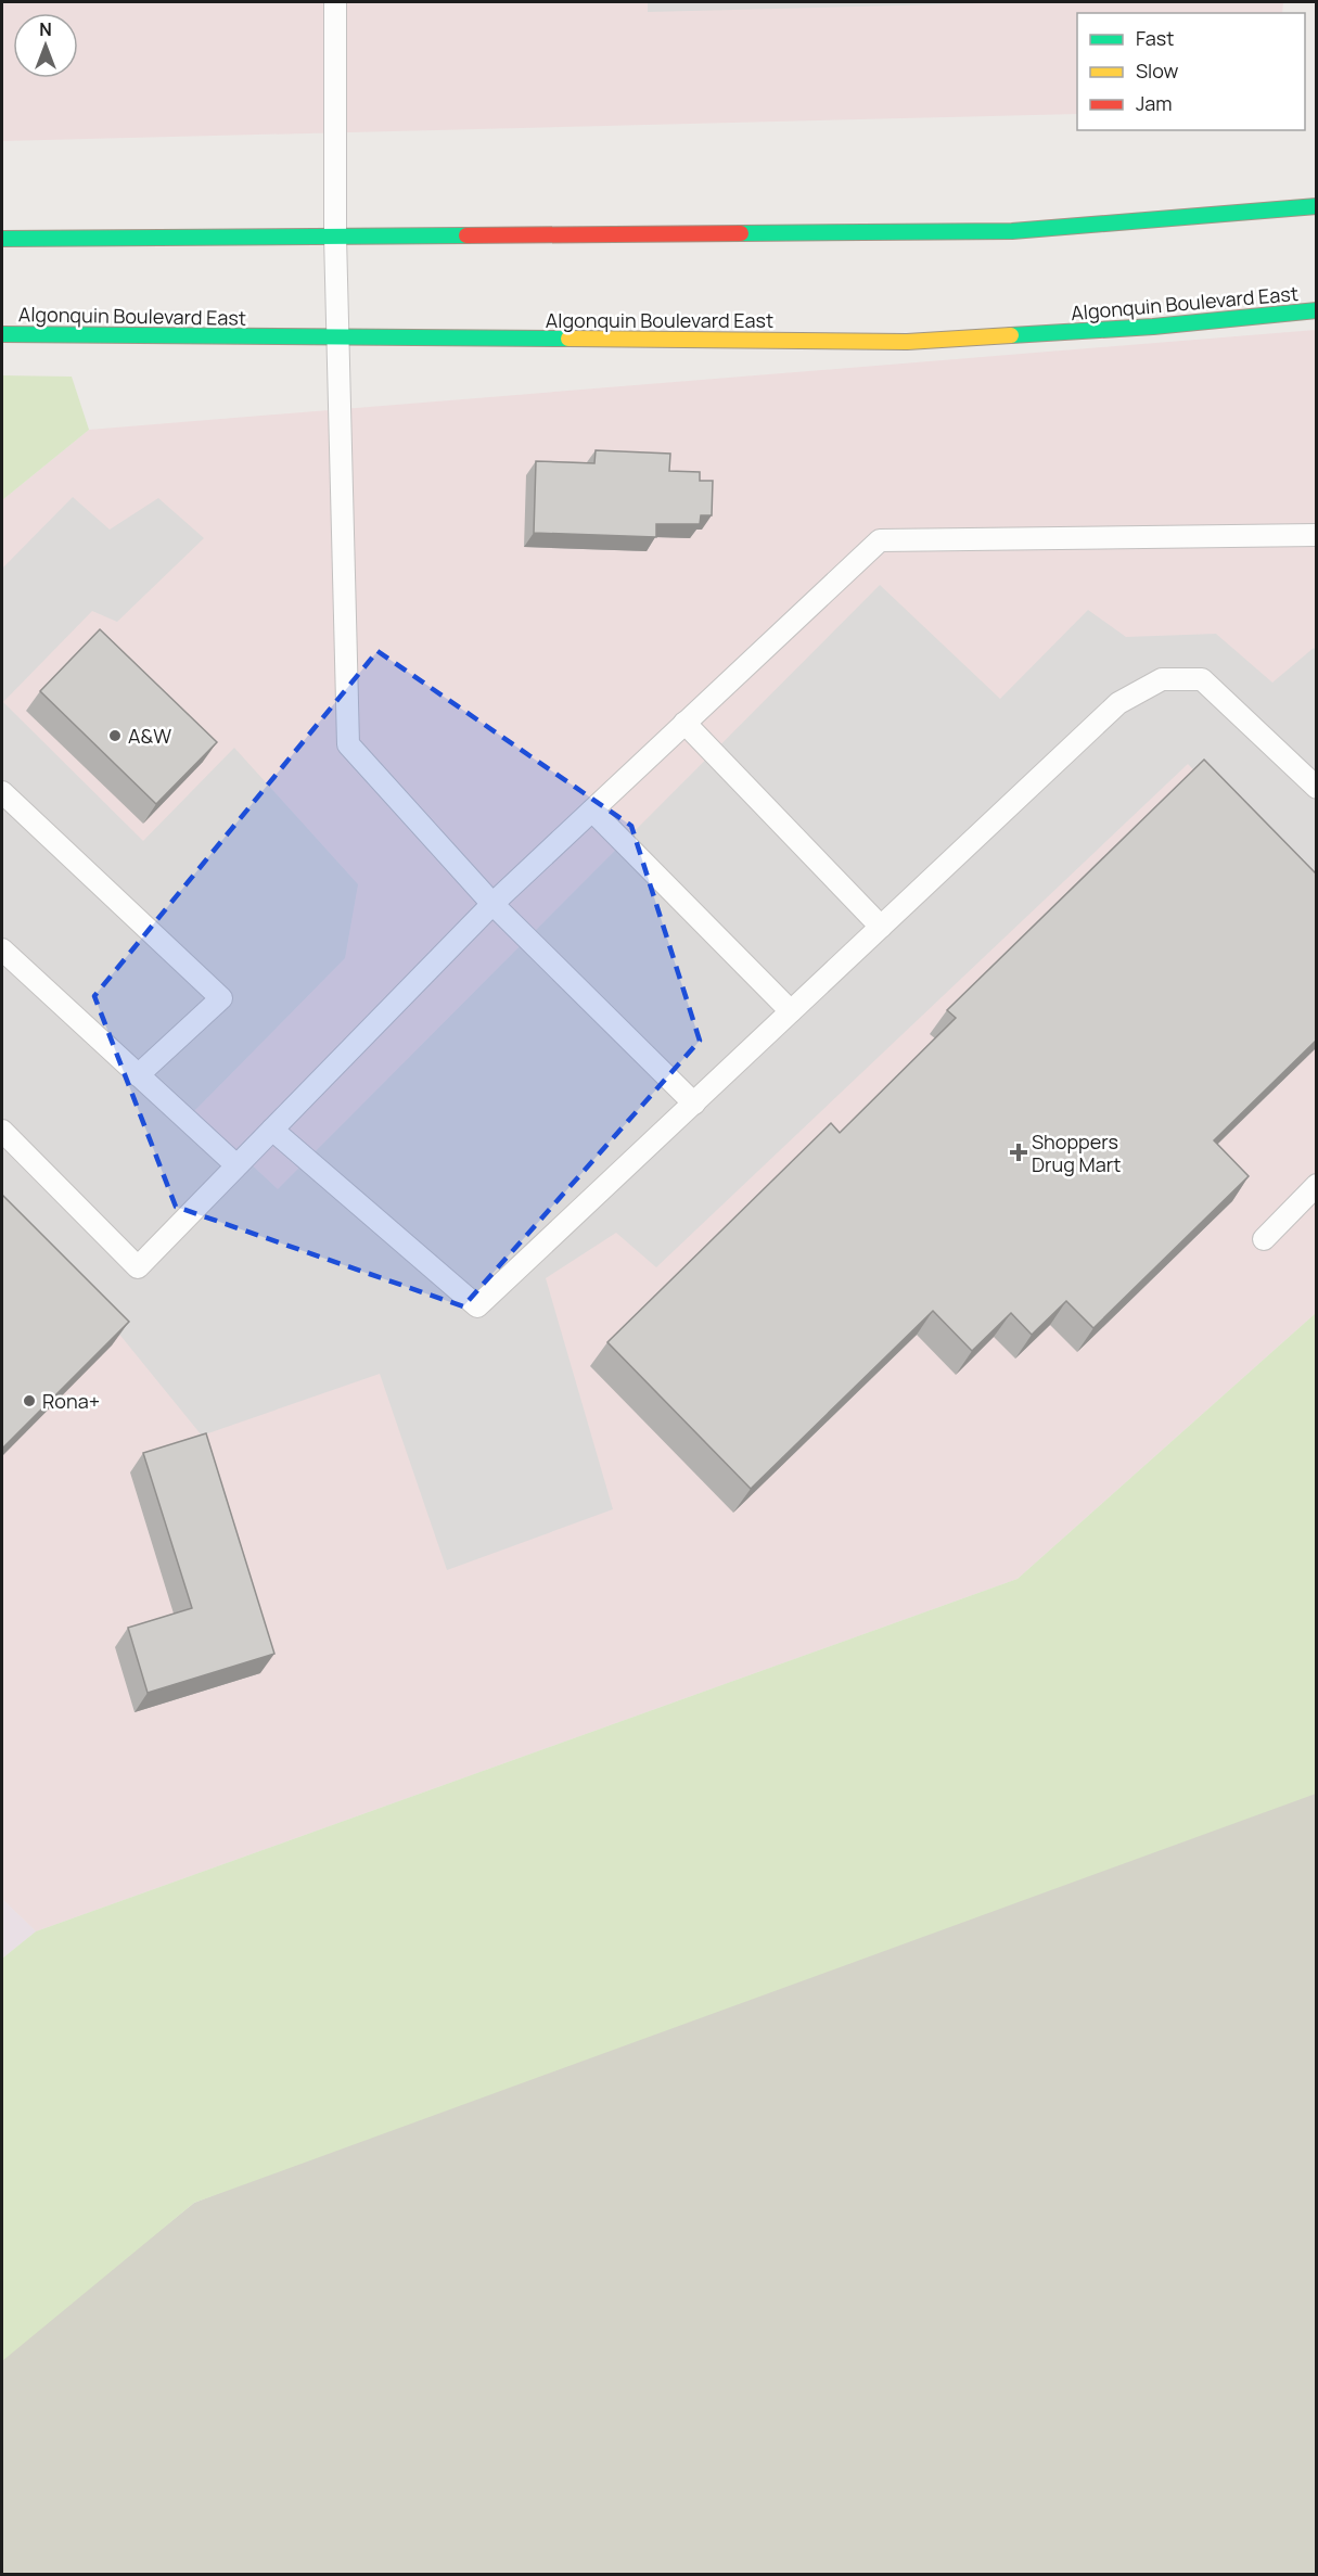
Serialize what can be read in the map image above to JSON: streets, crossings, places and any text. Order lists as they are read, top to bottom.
{
  "streets": {
    "main road": ["Algonquin Boulevard East"]
  },
  "places": {
    "other": ["A&W", "Rona+"],
    "health": ["Shoppers Drug Mart"]
  },
  "legend": ["Fast", "Slow", "Jam"],
  "north": "top"
}
